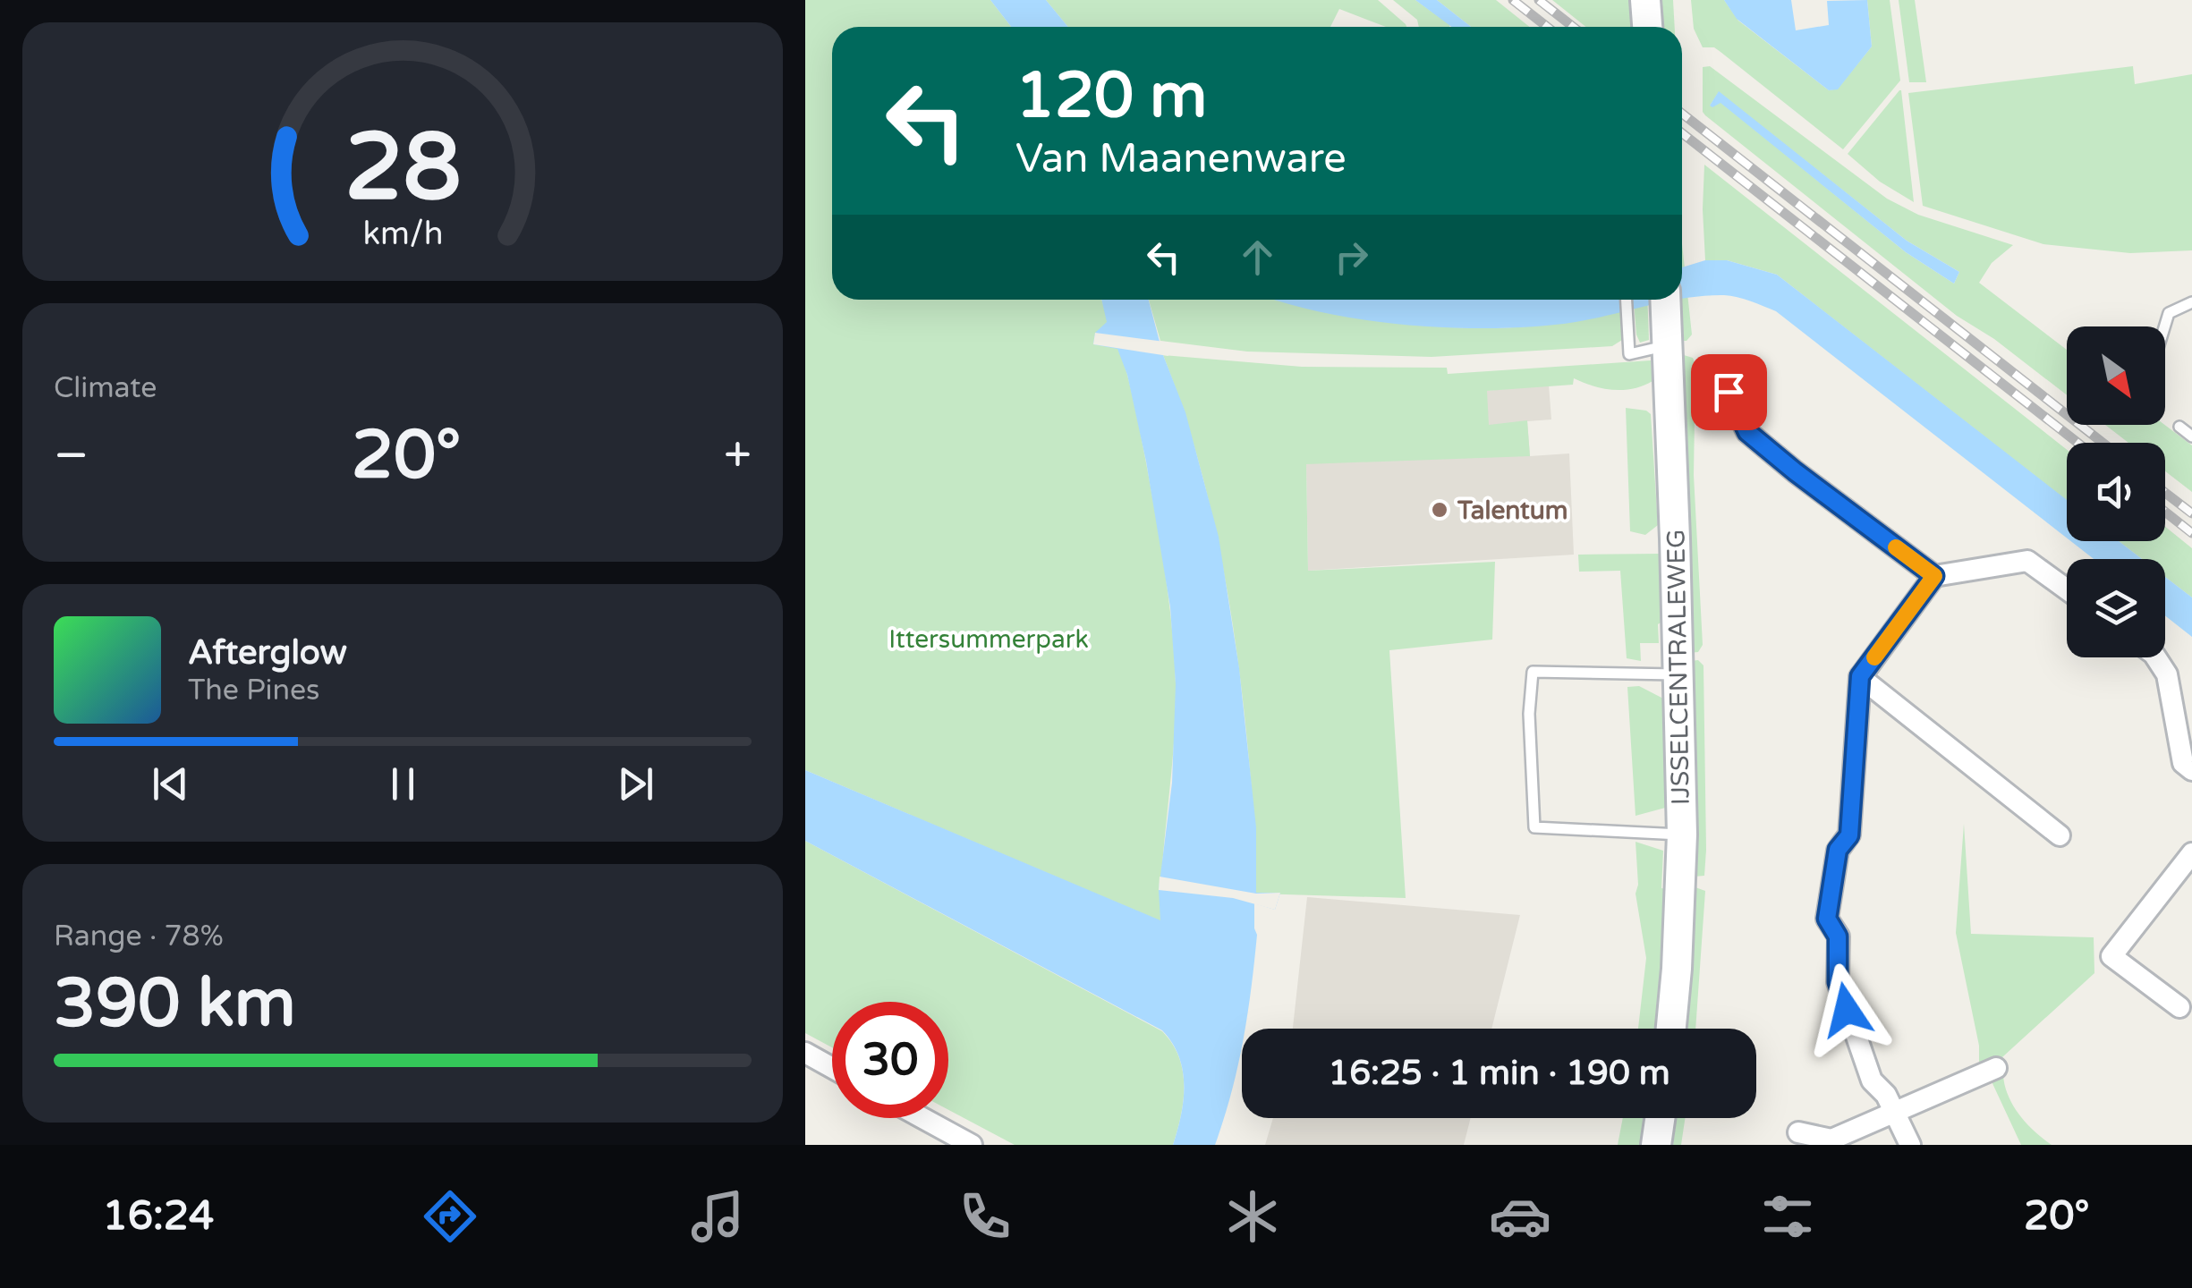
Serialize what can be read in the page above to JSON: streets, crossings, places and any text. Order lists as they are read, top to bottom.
{
  "streets": {
    "street": ["IJSSELCENTRALEWEG"]
  },
  "parks": ["Ittersummerpark"],
  "places": ["Talentum"],
  "north": "bottom right",
  "page": {
    "turn": ["120 m", "Van Maanenware"],
    "tile": [
      "Climate",
      ["Range · 78%", "390 km"]
    ],
    "heat": ["−", "20°", "+"],
    "song": ["Afterglow", "The Pines"],
    "limit": "30",
    "trip": "16:25 · 1 min · 190 m",
    "tabs": ["16:24", "20°"],
    "gauge": ["28", "km/h"]
  }
}
